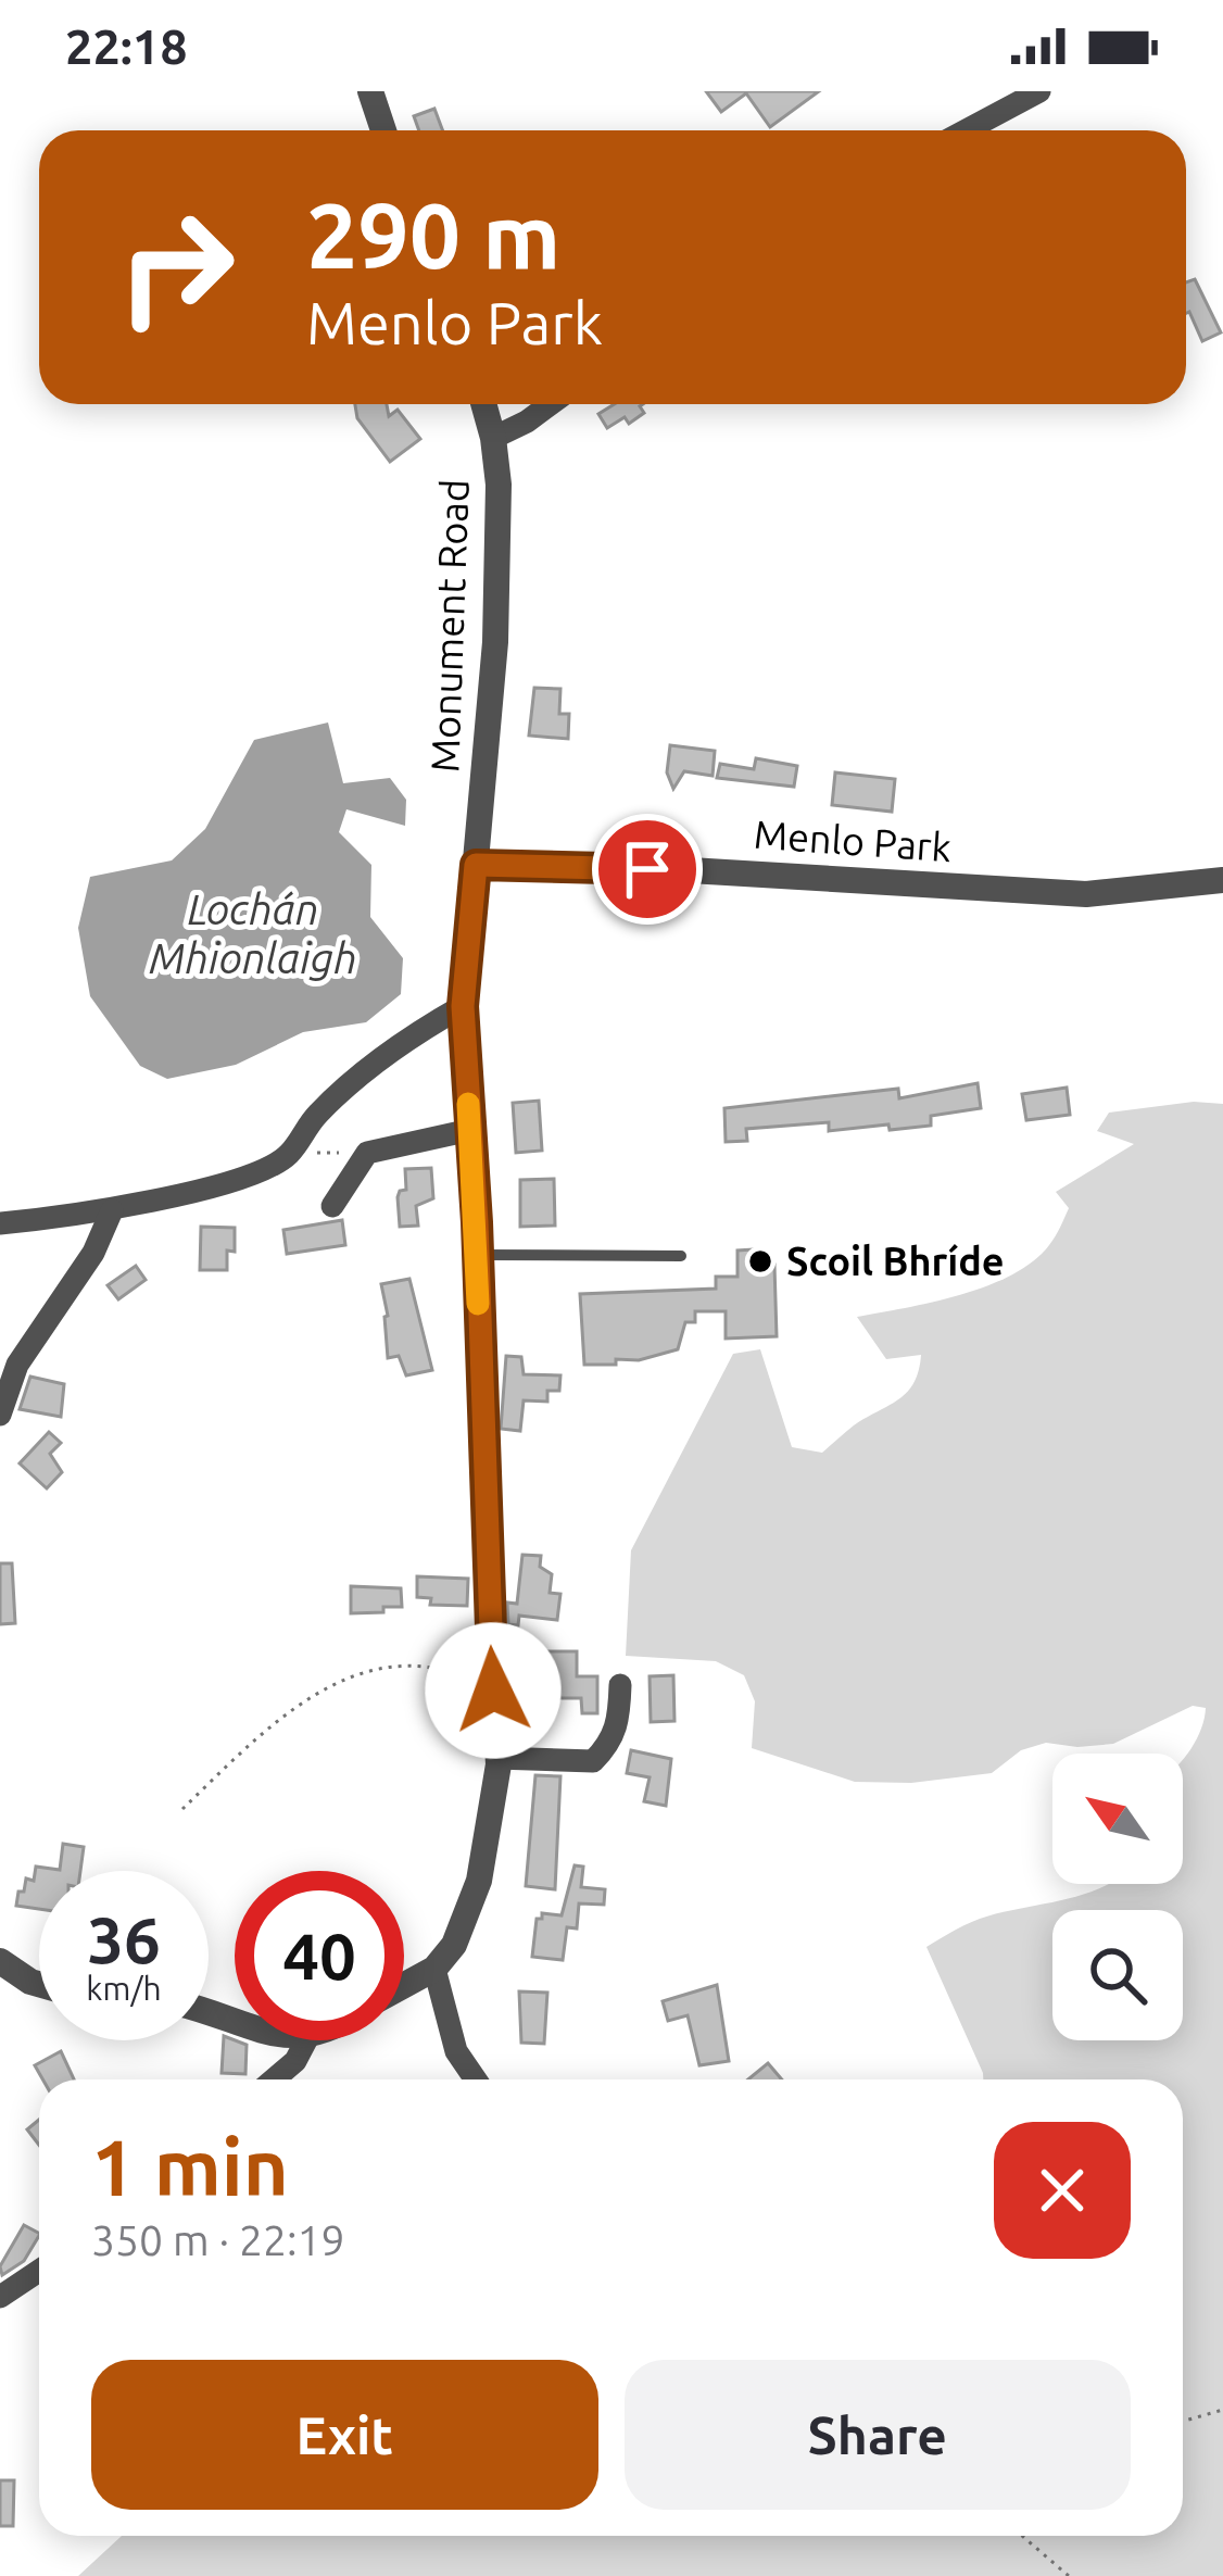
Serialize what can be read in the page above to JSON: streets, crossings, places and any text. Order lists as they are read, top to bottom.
{
  "streets": {
    "street": ["Monument Road", "Menlo Park"]
  },
  "crossings": [
    ["Monument Road", "Menlo Park"]
  ],
  "water": ["Lochán Mhionlaigh"],
  "places": ["Scoil Bhríde"],
  "north": "top left",
  "page": {
    "status": "22:18",
    "turn": ["290 m", "Menlo Park"],
    "speed": "36 km/h",
    "limit": "40",
    "heading": ["1 min", "350 m · 22:19"],
    "buttons": ["Exit", "Share"]
  }
}
